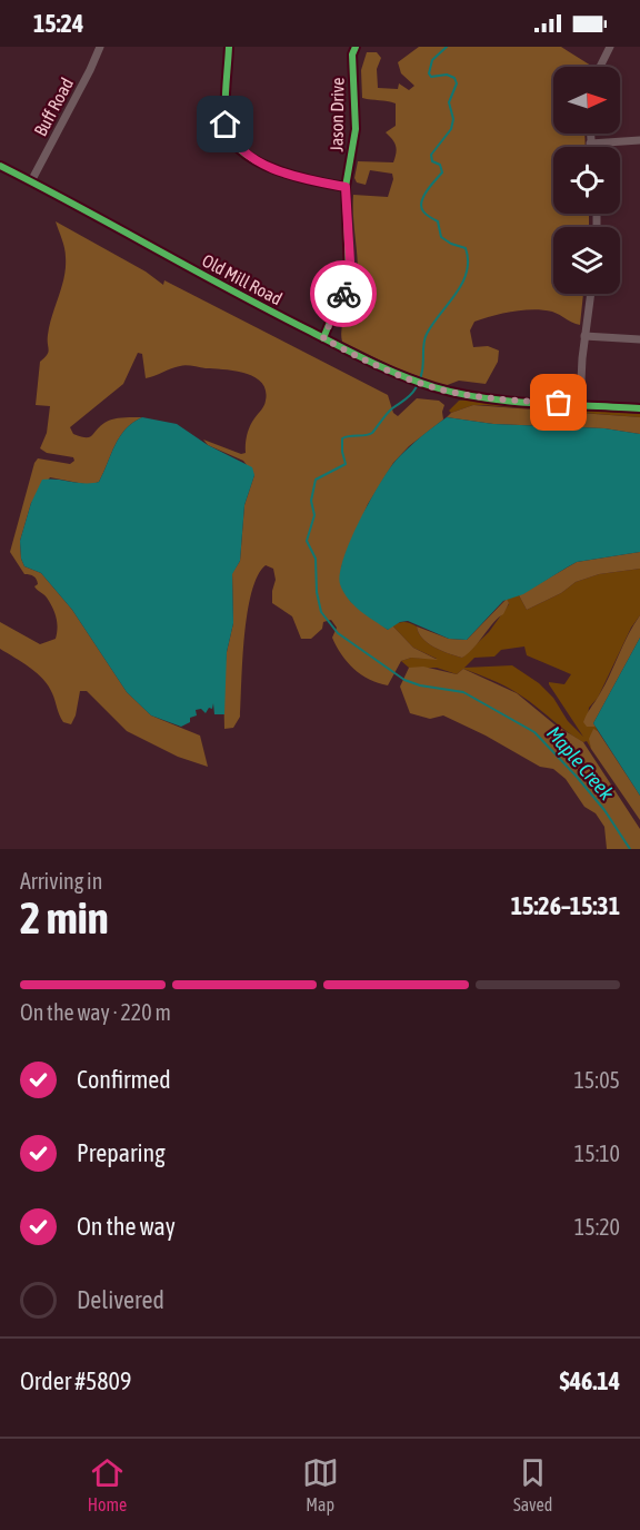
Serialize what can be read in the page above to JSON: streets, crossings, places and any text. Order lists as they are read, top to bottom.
{
  "streets": {
    "street": ["Buff Road", "Jason Drive", "Old Mill Road"]
  },
  "crossings": [
    ["Buff Road", "Old Mill Road"],
    ["Jason Drive", "Old Mill Road"]
  ],
  "water": ["Maple Creek"],
  "north": "right",
  "page": {
    "status": "15:24",
    "heading": ["2 min", "Arriving in", "15:26–15:31"],
    "panel": ["Order #5809", "$46.14"],
    "bar": "On the way · 220 m",
    "list": [
      ["Confirmed", "15:05"],
      ["Preparing", "15:10"],
      ["On the way", "15:20"],
      "Delivered"
    ],
    "tabs": ["Home", "Map", "Saved"]
  }
}
